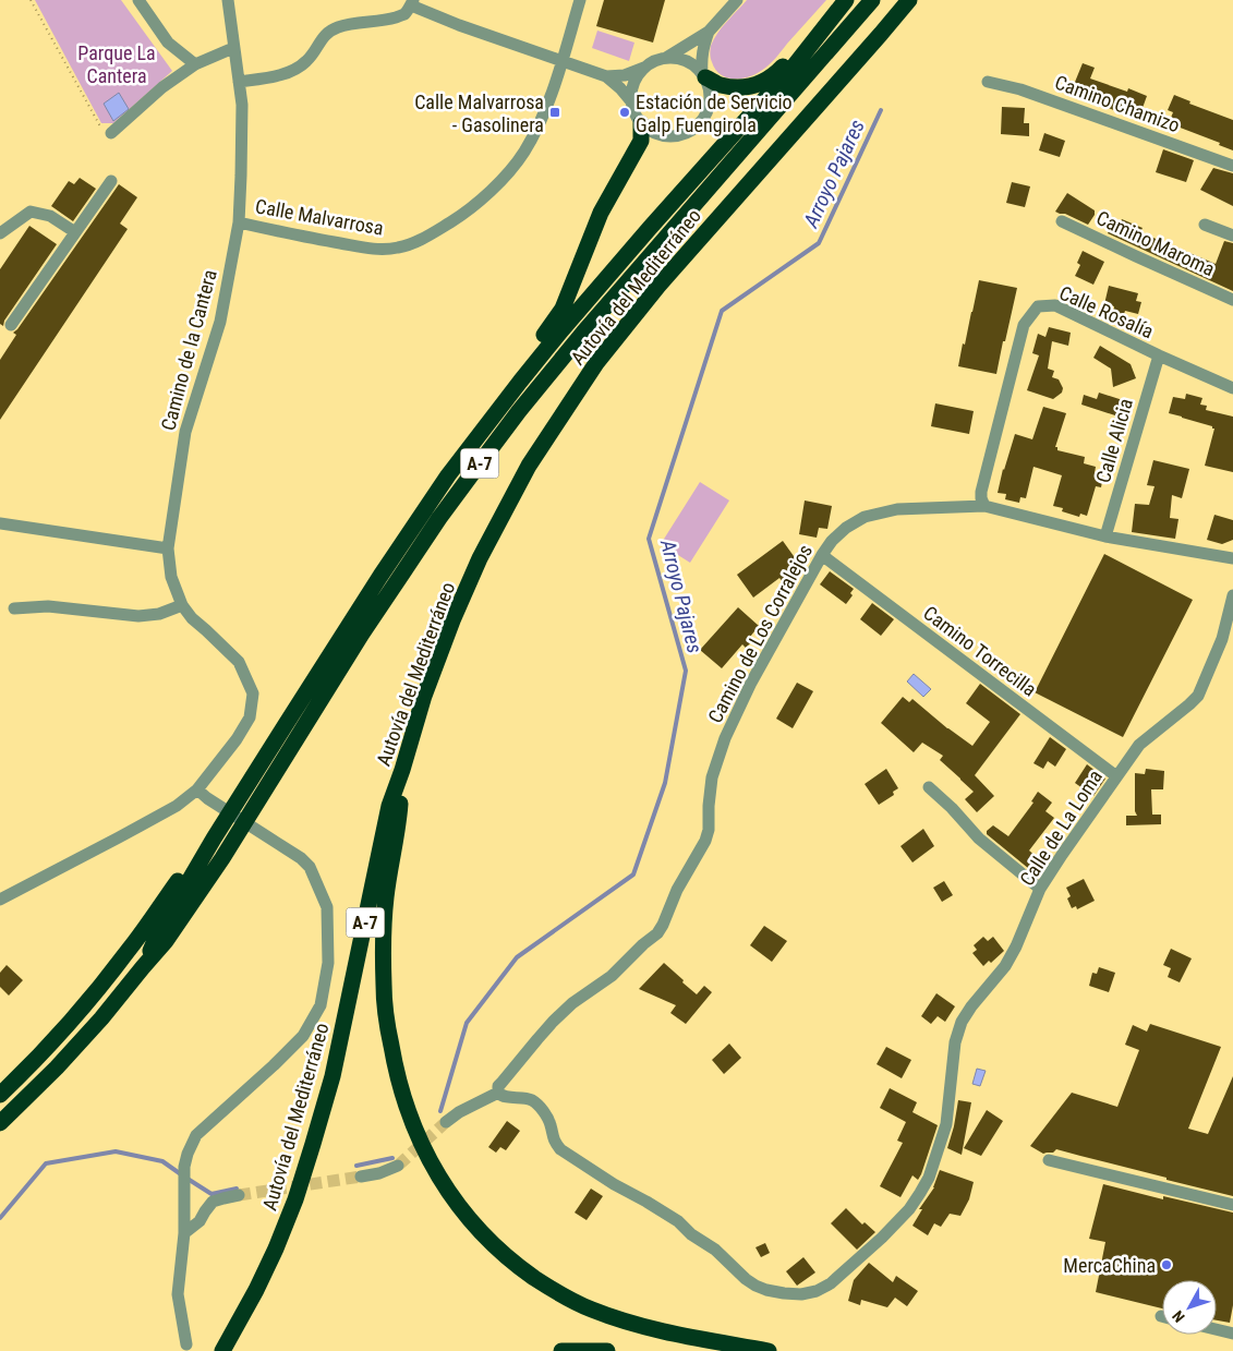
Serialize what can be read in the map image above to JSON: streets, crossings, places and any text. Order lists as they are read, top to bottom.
{
  "streets": {
    "highway": ["Autovía del Mediterráneo", "A-7"],
    "street": [
      "Camino Chamizo",
      "Calle Malvarrosa",
      "Camino Maroma",
      "Calle Rosalía",
      "Camino de la Cantera",
      "Calle Alicia",
      "Camino de Los Corralejos",
      "Camino Torrecilla",
      "Calle de La Loma"
    ]
  },
  "crossings": [
    ["Calle Malvarrosa", "Camino de la Cantera"],
    ["Calle Rosalía", "Calle Alicia"],
    ["Calle Rosalía", "Camino de Los Corralejos"],
    ["Calle Alicia", "Camino de Los Corralejos"],
    ["Camino de Los Corralejos", "Camino Torrecilla"],
    ["Camino de Los Corralejos", "Calle de La Loma"],
    ["Camino Torrecilla", "Calle de La Loma"]
  ],
  "water": ["Arroyo Pajares"],
  "parks": ["Parque La Cantera"],
  "places": {
    "transit": ["Calle Malvarrosa - Gasolinera"],
    "other": ["Estación de Servicio Galp Fuengirola", "MercaChina"]
  },
  "north": "bottom left"
}
